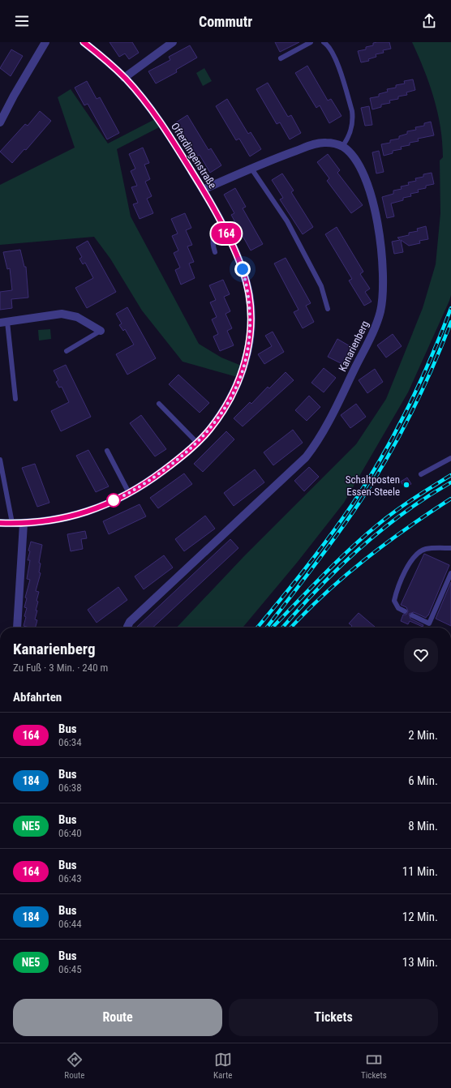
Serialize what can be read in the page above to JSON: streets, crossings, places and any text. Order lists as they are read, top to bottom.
{
  "streets": {
    "street": ["Ofterdingenstraße", "Kanarienberg"]
  },
  "places": ["Schaltposten Essen-Steele"],
  "lines": ["bus line 164"],
  "page": {
    "header": "Commutr",
    "on_map": "164",
    "heading": [
      ["Kanarienberg", "Zu Fuß · 3 Min. · 240 m"],
      "Abfahrten"
    ],
    "list": [
      {
        "mark": "164",
        "name": "Bus",
        "note": "06:34",
        "value": "2 Min."
      },
      {
        "mark": "184",
        "name": "Bus",
        "note": "06:38",
        "value": "6 Min."
      },
      {
        "mark": "NE5",
        "name": "Bus",
        "note": "06:40",
        "value": "8 Min."
      },
      {
        "mark": "164",
        "name": "Bus",
        "note": "06:43",
        "value": "11 Min."
      },
      {
        "mark": "184",
        "name": "Bus",
        "note": "06:44",
        "value": "12 Min."
      },
      {
        "mark": "NE5",
        "name": "Bus",
        "note": "06:45",
        "value": "13 Min."
      }
    ],
    "buttons": ["Route", "Tickets"],
    "tabs": ["Route", "Karte", "Tickets"]
  }
}
